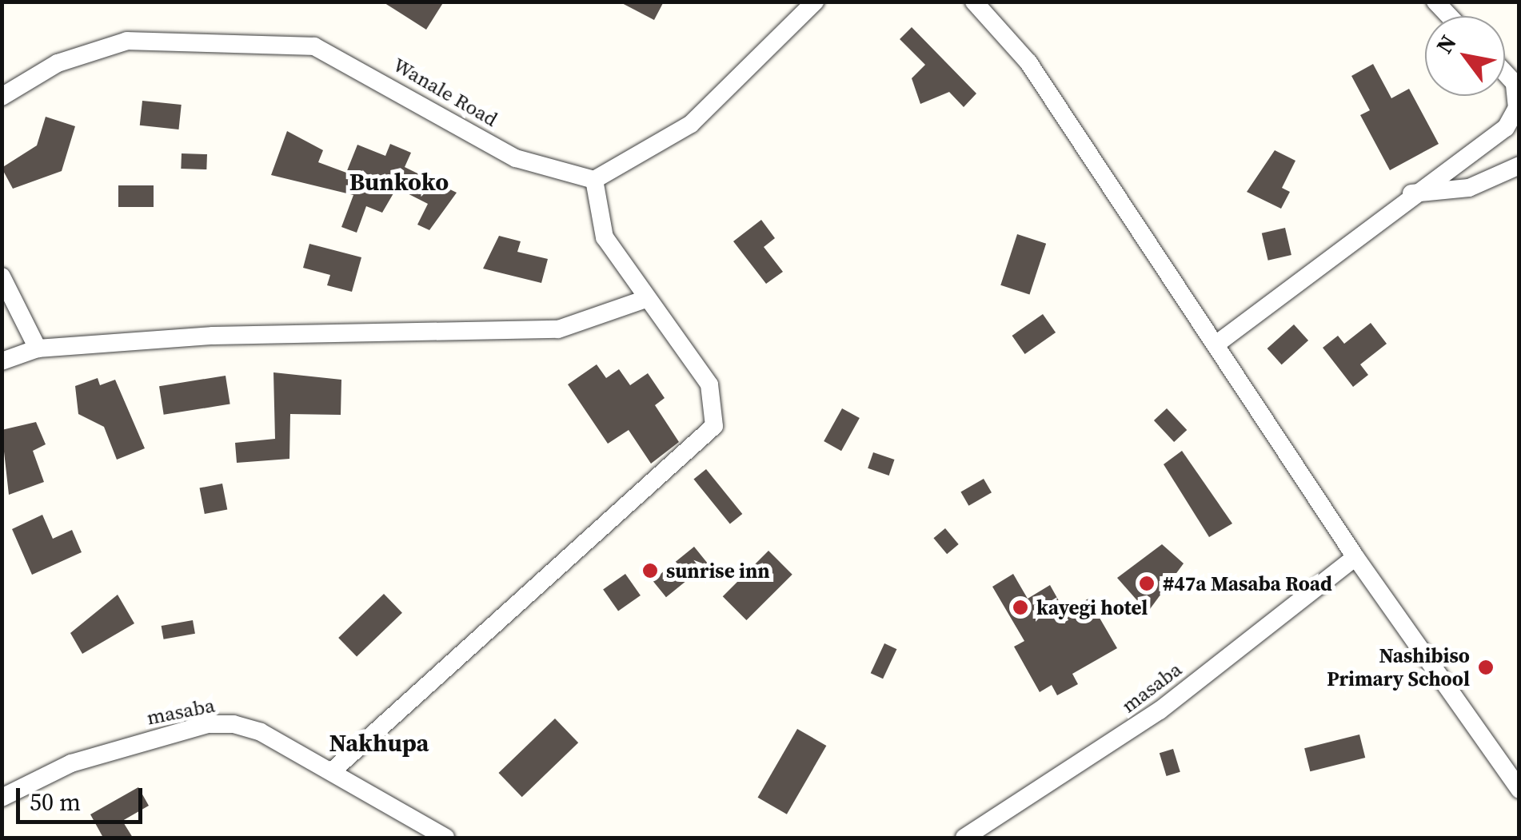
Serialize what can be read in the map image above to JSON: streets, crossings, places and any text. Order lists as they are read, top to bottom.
{
  "streets": {
    "street": ["Wanale Road", "masaba"]
  },
  "districts": ["Bunkoko", "Nakhupa"],
  "places": [
    "sunrise inn",
    "#47a Masaba Road",
    "kayegi hotel",
    "Nashibiso Primary School"
  ],
  "scale_bar": "50 m",
  "north": "top left"
}
